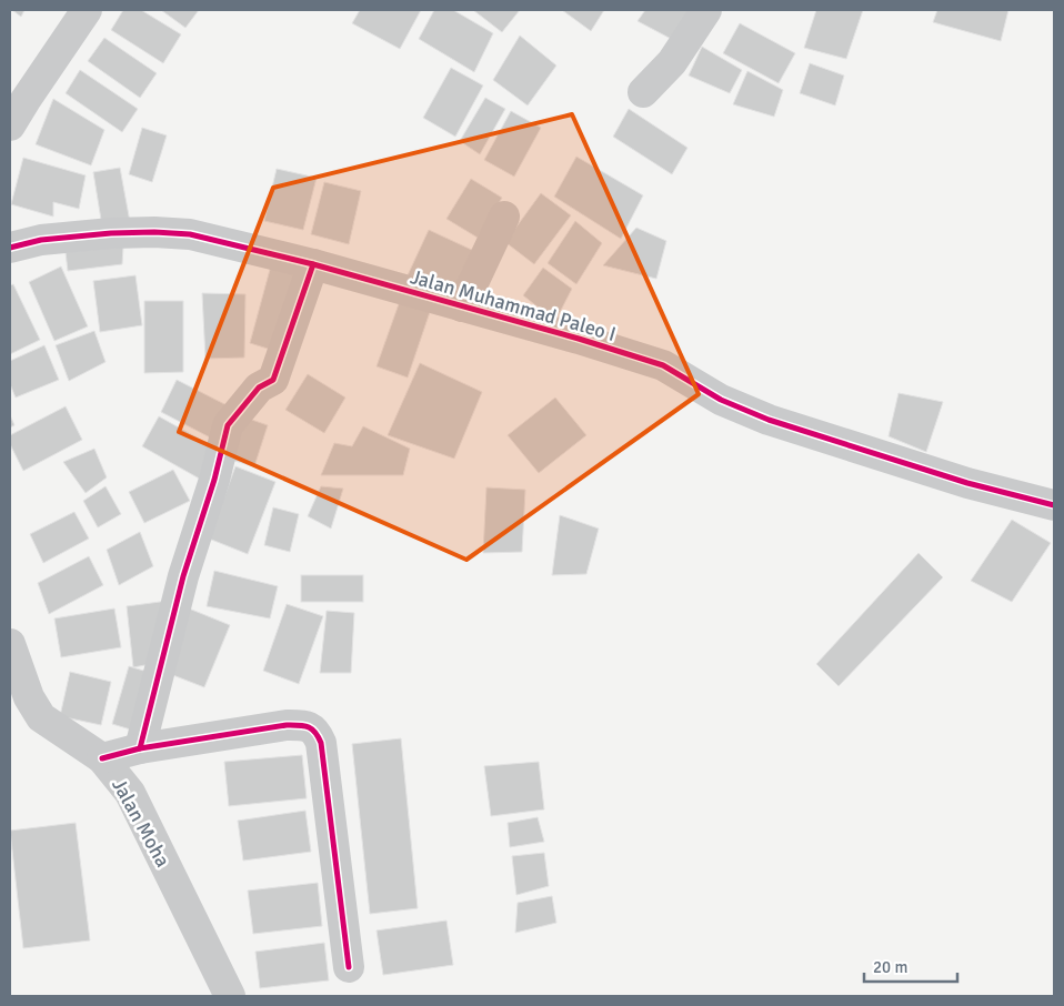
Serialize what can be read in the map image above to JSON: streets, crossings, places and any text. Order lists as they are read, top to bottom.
{
  "streets": {
    "street": ["Jalan Muhammad Paleo I", "Jalan Moha"]
  },
  "scale_bar": "20 m"
}
